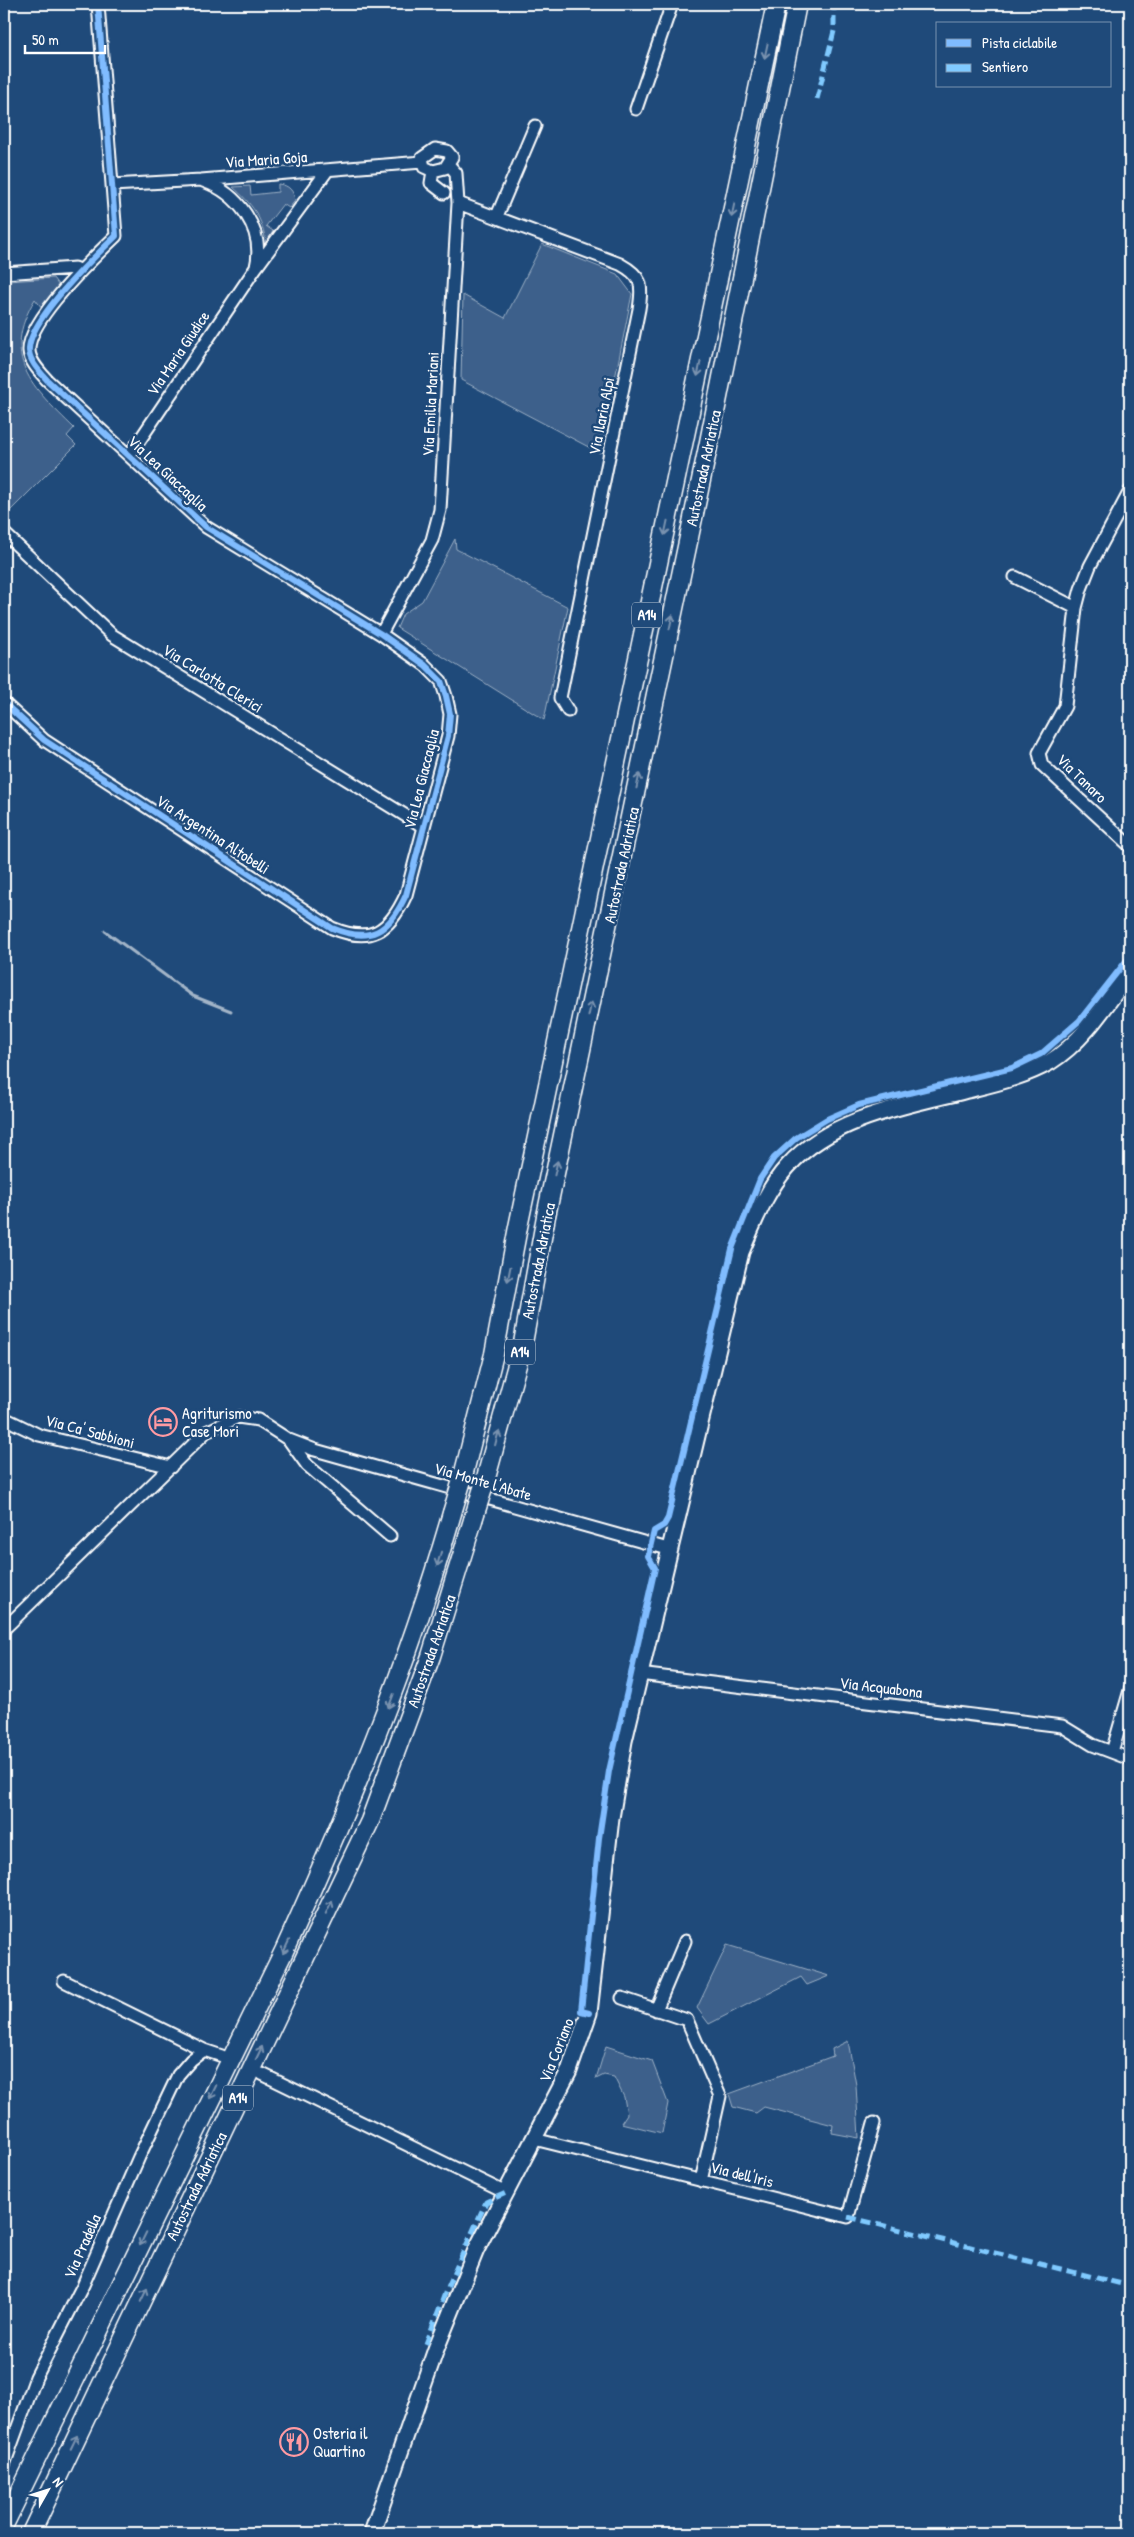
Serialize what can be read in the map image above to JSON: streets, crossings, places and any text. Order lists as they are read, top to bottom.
{
  "streets": {
    "highway": ["Autostrada Adriatica", "A14"],
    "main road": ["Via Coriano"],
    "street": [
      "Via Maria Goja",
      "Via Maria Giudice",
      "Via Emilia Mariani",
      "Via Ilaria Alpi",
      "Via Lea Giaccaglia",
      "Via Carlotta Clerici",
      "Via Tanaro",
      "Via Argentina Altobelli",
      "Via Ca' Sabbioni",
      "Via Monte l'Abate",
      "Via Acquabona",
      "Via dell'Iris",
      "Via Pradella"
    ]
  },
  "crossings": [
    ["Via Maria Goja", "Via Maria Giudice"],
    ["Via Maria Goja", "Via Emilia Mariani"],
    ["Via Maria Goja", "Via Lea Giaccaglia"],
    ["Via Maria Giudice", "Via Lea Giaccaglia"],
    ["Via Emilia Mariani", "Via Ilaria Alpi"],
    ["Via Emilia Mariani", "Via Lea Giaccaglia"],
    ["Via Lea Giaccaglia", "Via Carlotta Clerici"],
    ["Via Lea Giaccaglia", "Via Argentina Altobelli"],
    ["Via Ca' Sabbioni", "Via Monte l'Abate"],
    ["Via Monte l'Abate", "Via Coriano"],
    ["Via Acquabona", "Via Coriano"],
    ["Via Coriano", "Via dell'Iris"]
  ],
  "places": {
    "hotel": ["Agriturismo Case Mori"],
    "restaurant": ["Osteria il Quartino"]
  },
  "legend": ["Pista ciclabile", "Sentiero"],
  "scale_bar": "50 m",
  "north": "top right"
}
